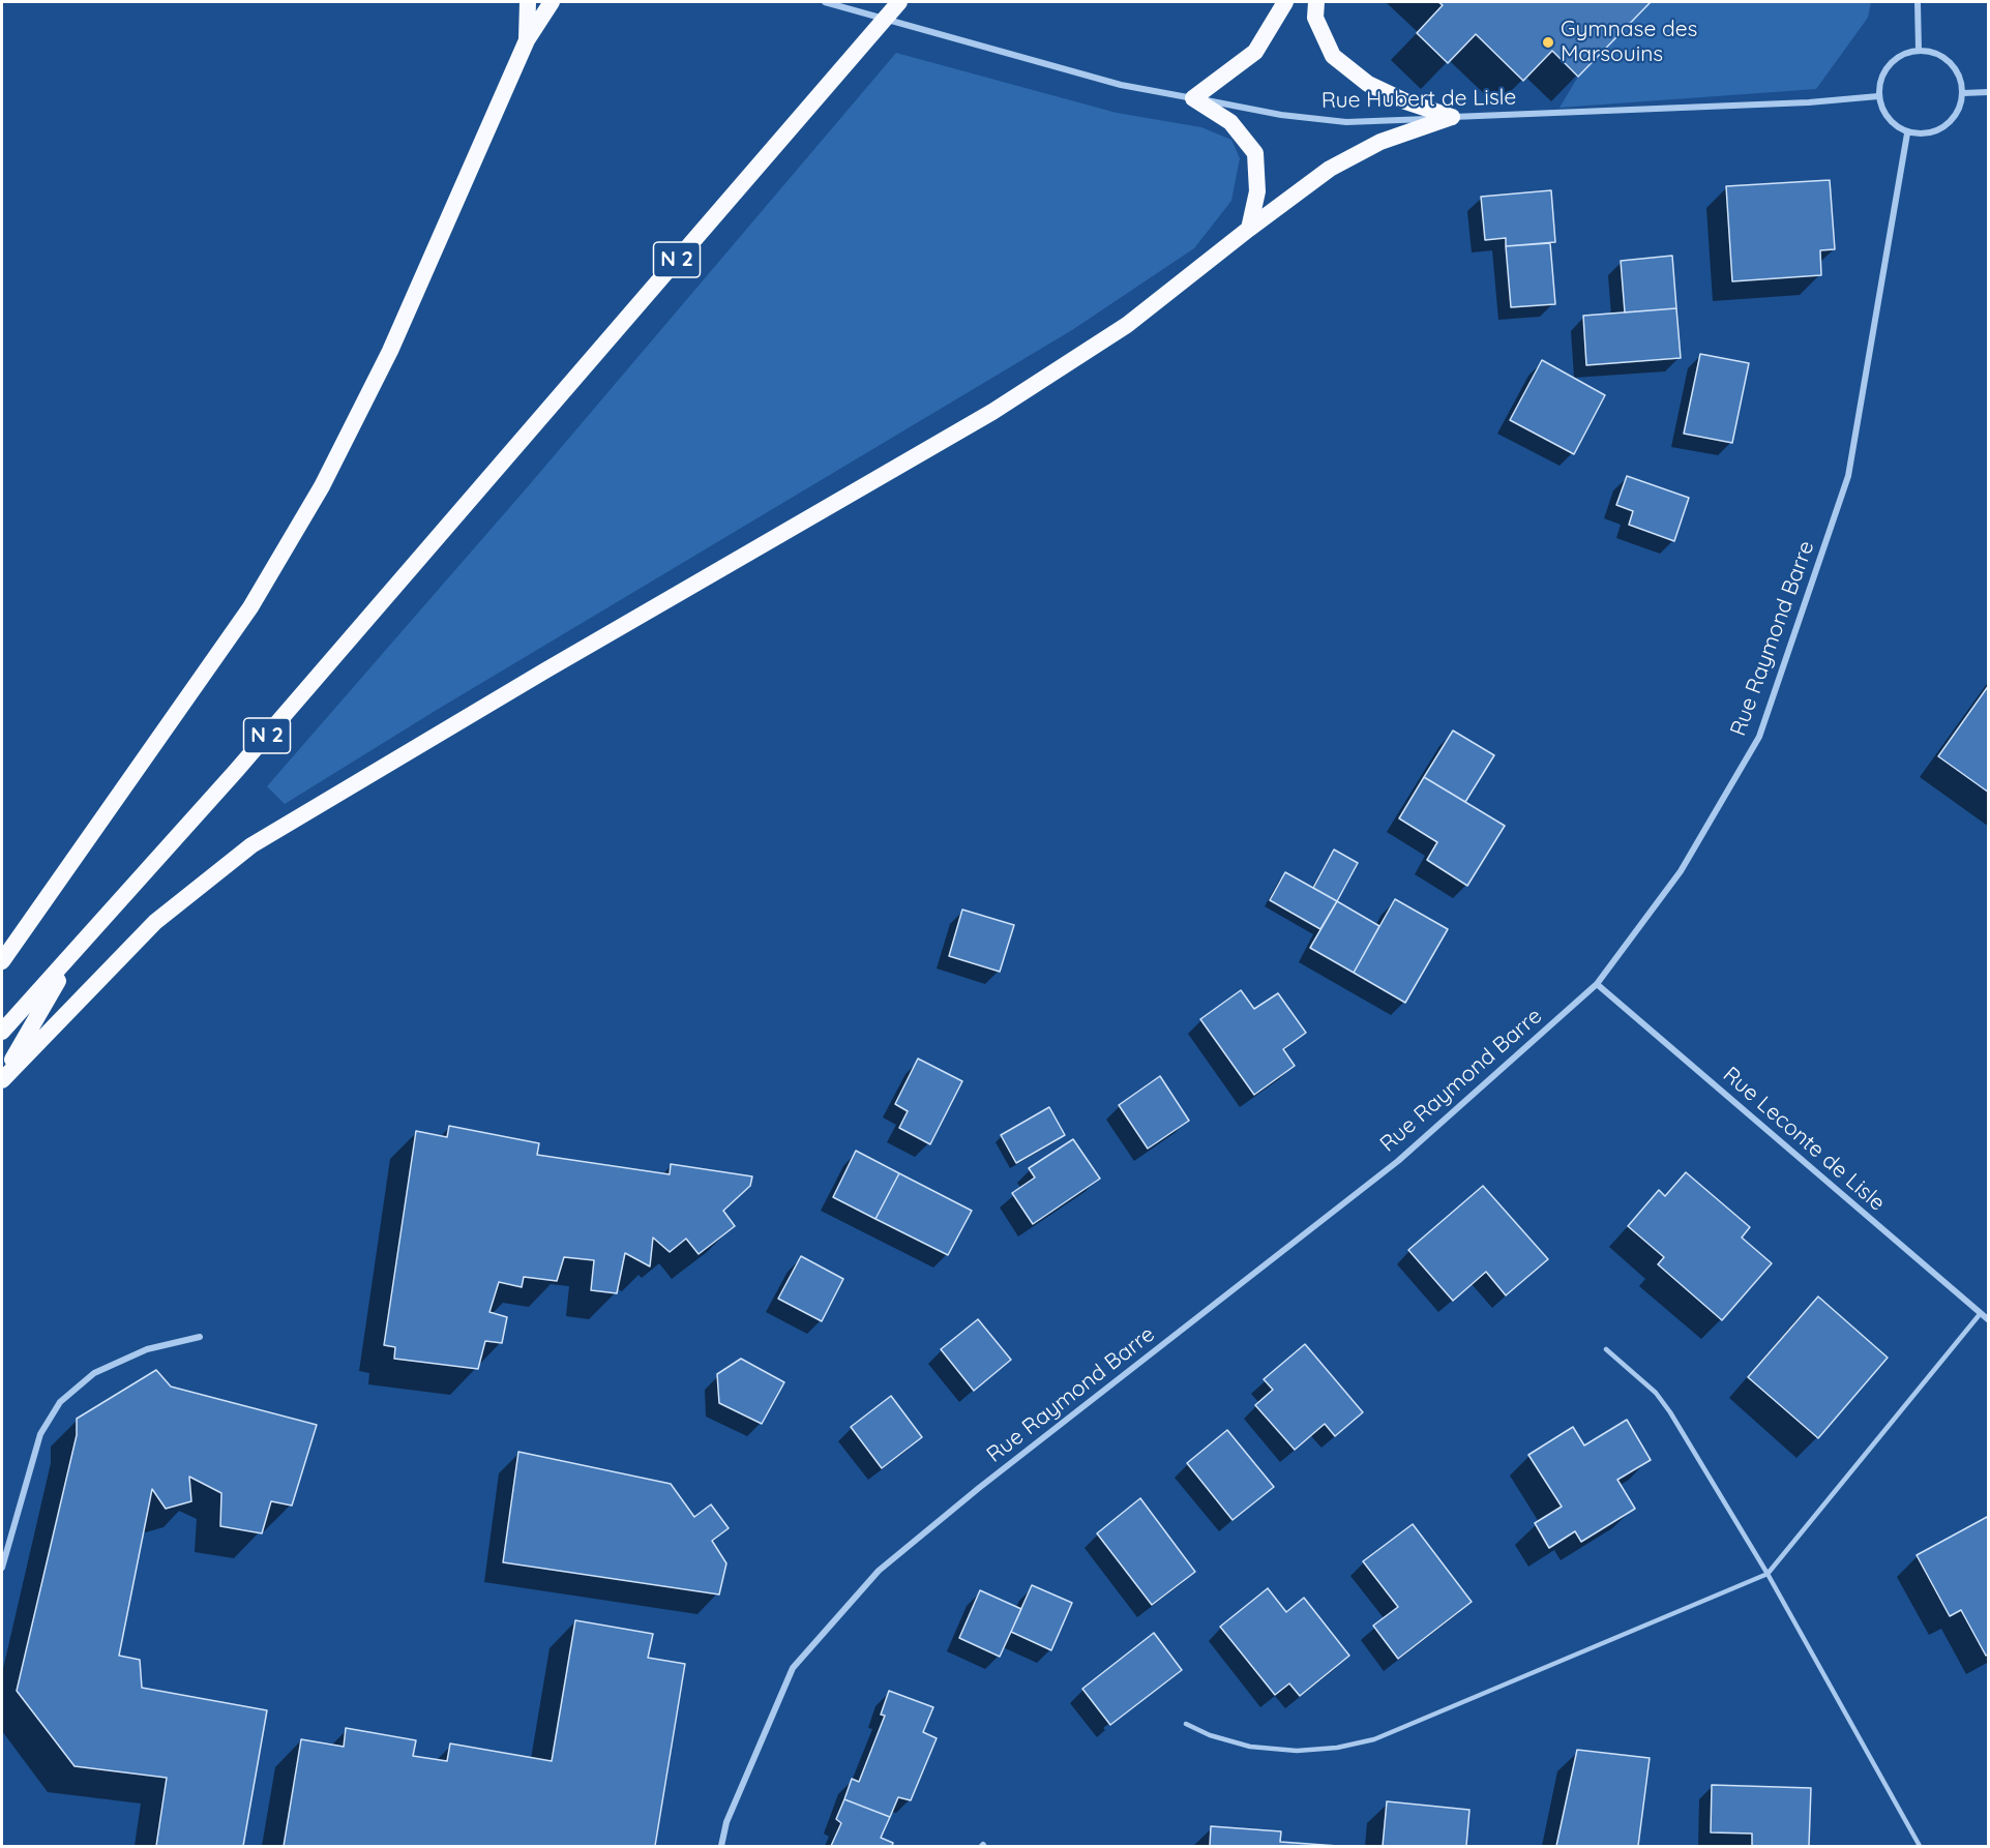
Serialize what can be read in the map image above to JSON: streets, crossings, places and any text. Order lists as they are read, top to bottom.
{
  "streets": {
    "highway": ["N 2"],
    "street": ["Rue Hubert de Lisle", "Rue Raymond Barre", "Rue Leconte de Lisle"]
  },
  "crossings": [
    ["Rue Hubert de Lisle", "Rue Raymond Barre"],
    ["Rue Raymond Barre", "Rue Leconte de Lisle"]
  ],
  "places": ["Gymnase des Marsouins"]
}
